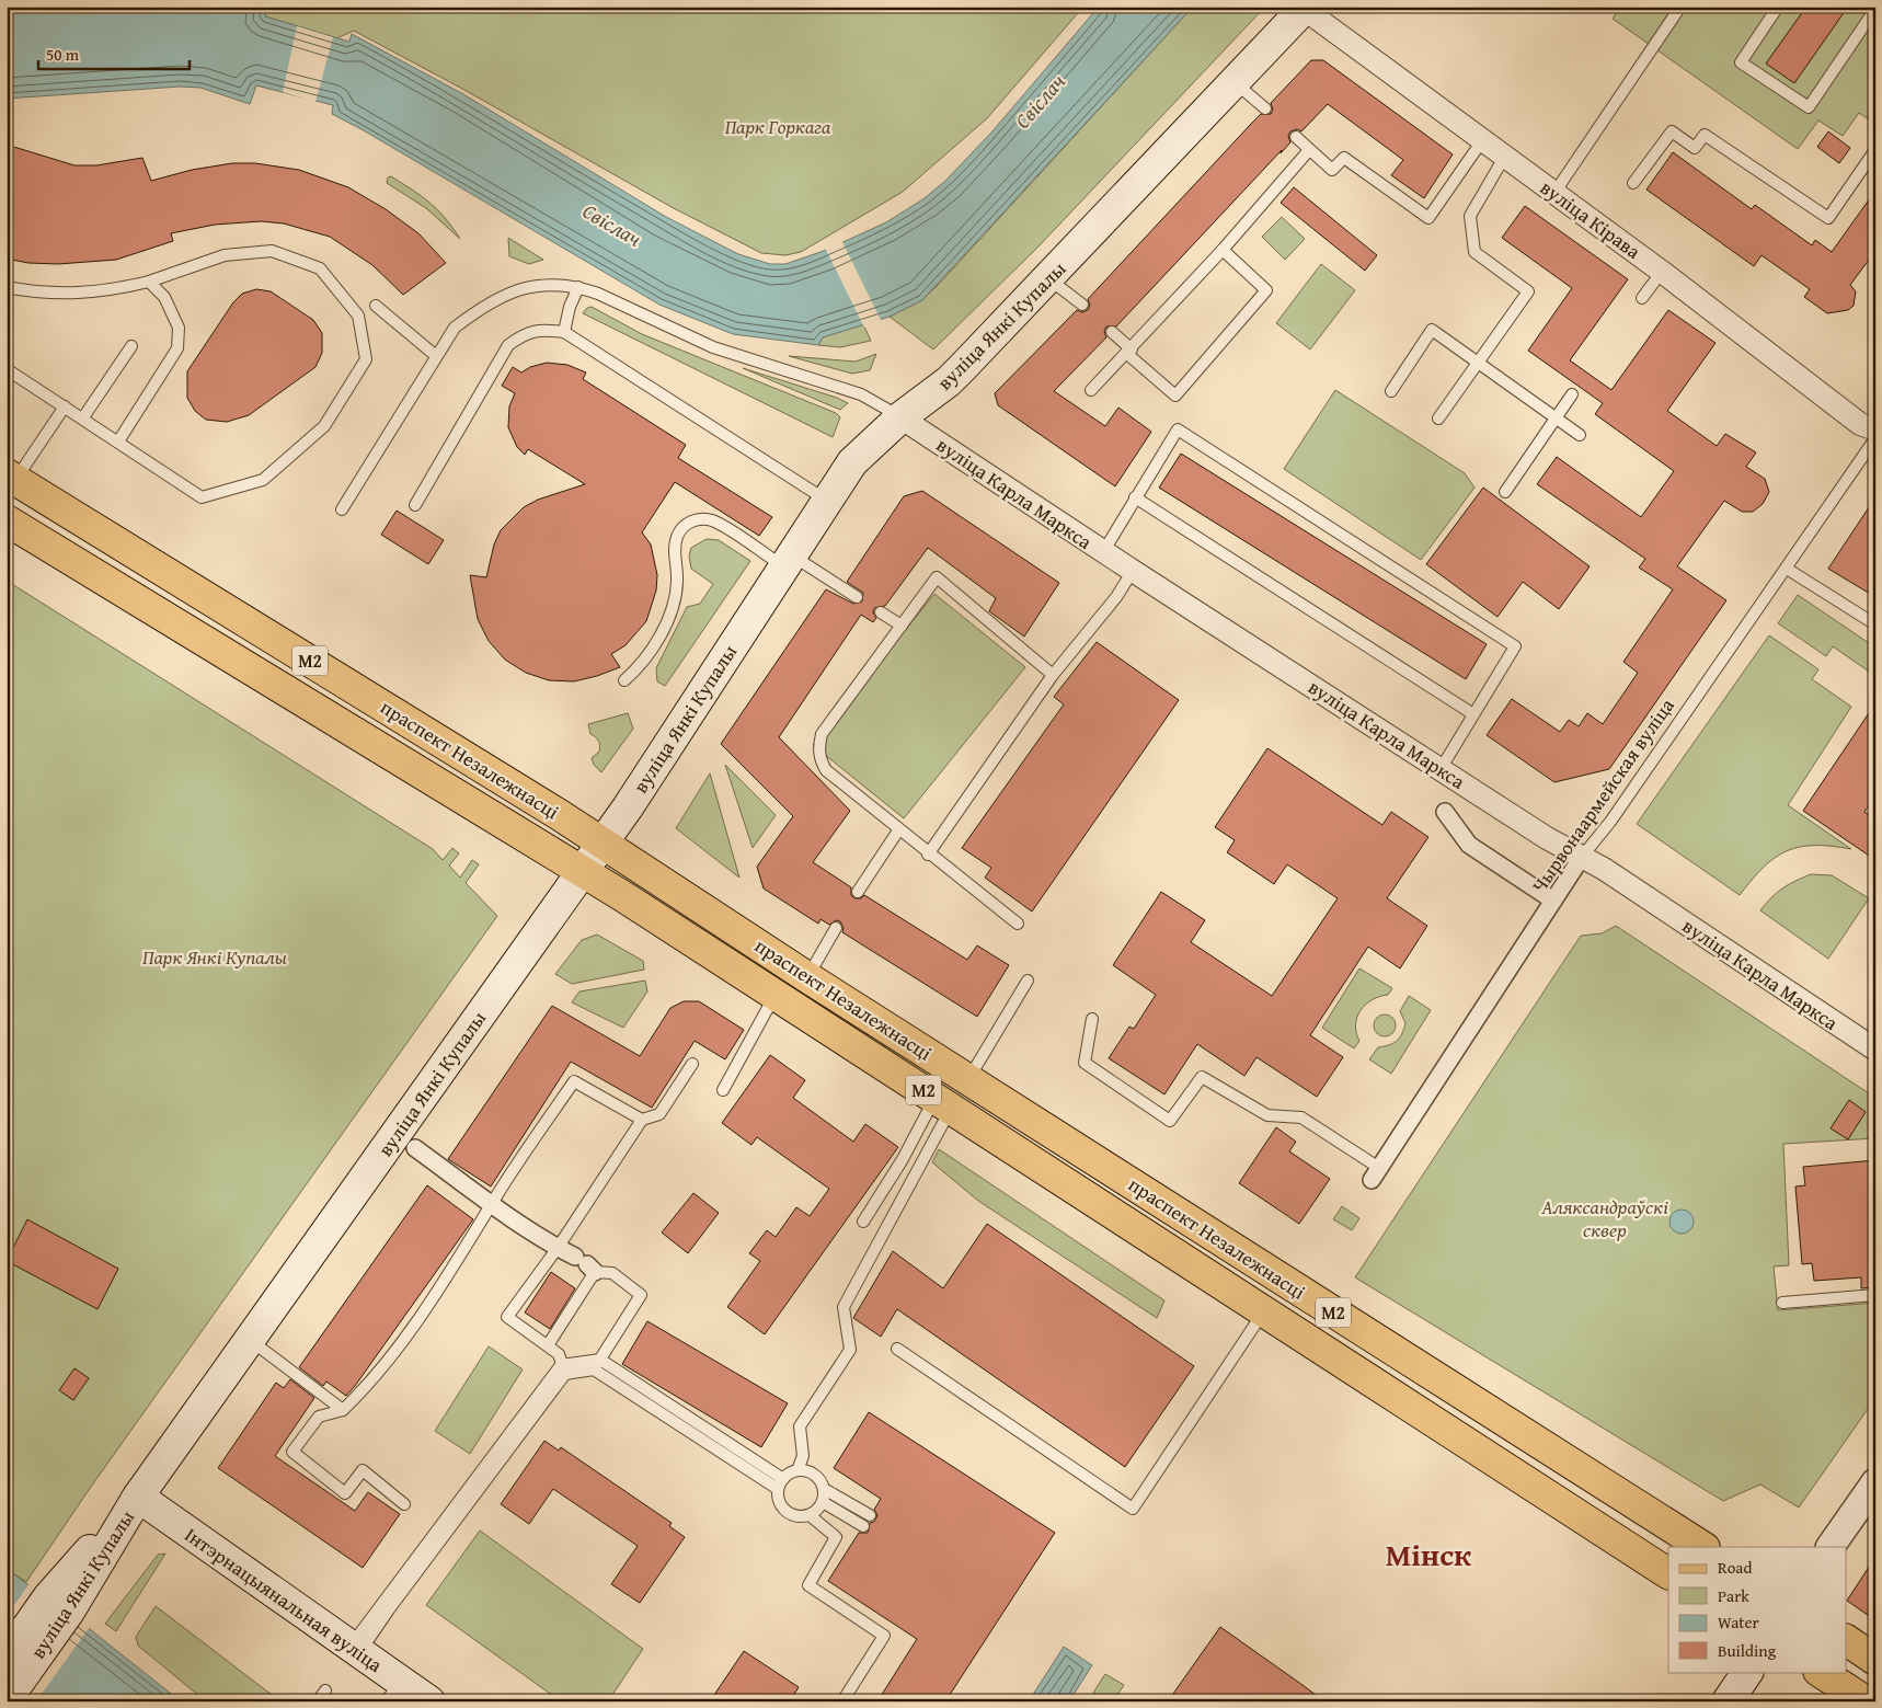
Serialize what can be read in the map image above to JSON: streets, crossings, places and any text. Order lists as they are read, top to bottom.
{
  "streets": {
    "main road": [
      "вуліца Янкі Купалы",
      "М2",
      "праспект Незалежнасці",
      "Інтэрнацыянальная вуліца"
    ],
    "street": ["вуліца Кірава", "вуліца Карла Маркса", "Чырвонаармейская вуліца"]
  },
  "crossings": [
    ["вуліца Кірава", "вуліца Янкі Купалы"],
    ["вуліца Янкі Купалы", "вуліца Карла Маркса"],
    ["вуліца Янкі Купалы", "праспект Незалежнасці"],
    ["вуліца Янкі Купалы", "Інтэрнацыянальная вуліца"],
    ["вуліца Карла Маркса", "Чырвонаармейская вуліца"]
  ],
  "districts": ["Мінск"],
  "water": ["Свіслач"],
  "parks": ["Парк Горкага", "Парк Янкі Купалы", "Аляксандраўскі сквер"],
  "legend": [
    "Road",
    "Park",
    "Water",
    "Building"
  ],
  "scale_bar": "50 m"
}
